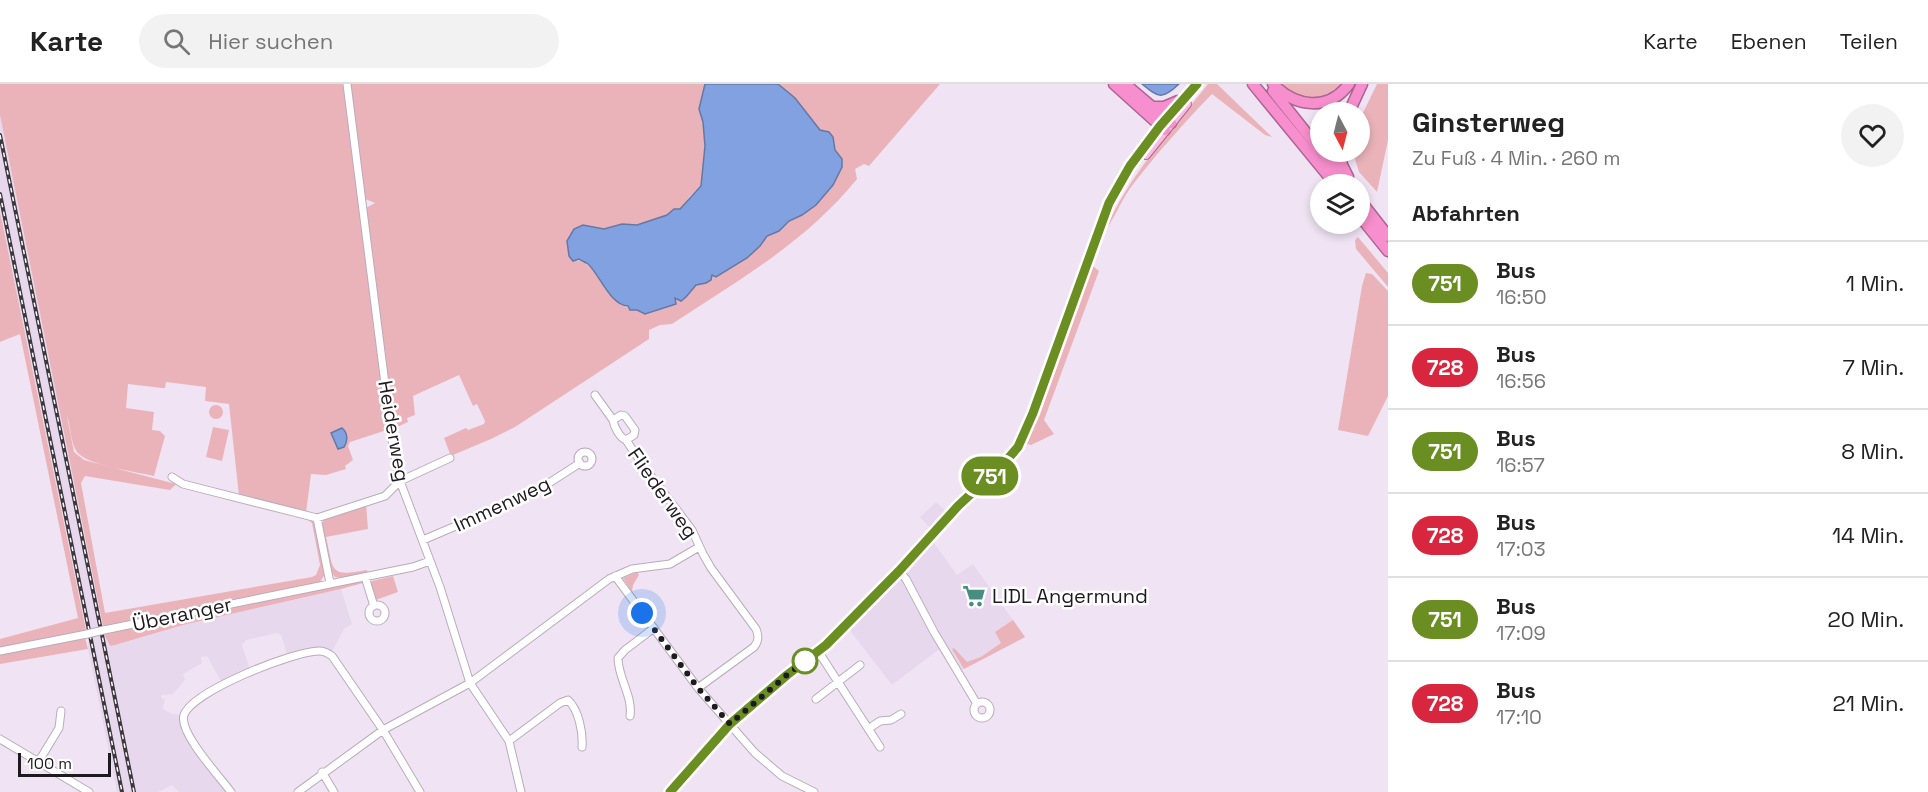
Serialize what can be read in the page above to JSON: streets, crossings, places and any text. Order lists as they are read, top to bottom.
{
  "streets": {
    "street": [
      "Heiderweg",
      "Fliederweg",
      "Immenweg",
      "Überanger"
    ]
  },
  "crossings": [
    ["Heiderweg", "Fliederweg"],
    ["Heiderweg", "Immenweg"],
    ["Heiderweg", "Überanger"]
  ],
  "places": {
    "supermarket": ["LIDL Angermund"]
  },
  "lines": ["bus line 751"],
  "scale_bar": "100 m",
  "north": "bottom",
  "page": {
    "header": "Karte",
    "search": "Hier suchen",
    "nav": ["Karte", "Ebenen", "Teilen"],
    "on_map": "751",
    "heading": [
      ["Ginsterweg", "Zu Fuß · 4 Min. · 260 m"],
      "Abfahrten"
    ],
    "list": [
      {
        "mark": "751",
        "name": "Bus",
        "note": "16:50",
        "value": "1 Min."
      },
      {
        "mark": "728",
        "name": "Bus",
        "note": "16:56",
        "value": "7 Min."
      },
      {
        "mark": "751",
        "name": "Bus",
        "note": "16:57",
        "value": "8 Min."
      },
      {
        "mark": "728",
        "name": "Bus",
        "note": "17:03",
        "value": "14 Min."
      },
      {
        "mark": "751",
        "name": "Bus",
        "note": "17:09",
        "value": "20 Min."
      },
      {
        "mark": "728",
        "name": "Bus",
        "note": "17:10",
        "value": "21 Min."
      }
    ],
    "scale": "100 m"
  }
}
